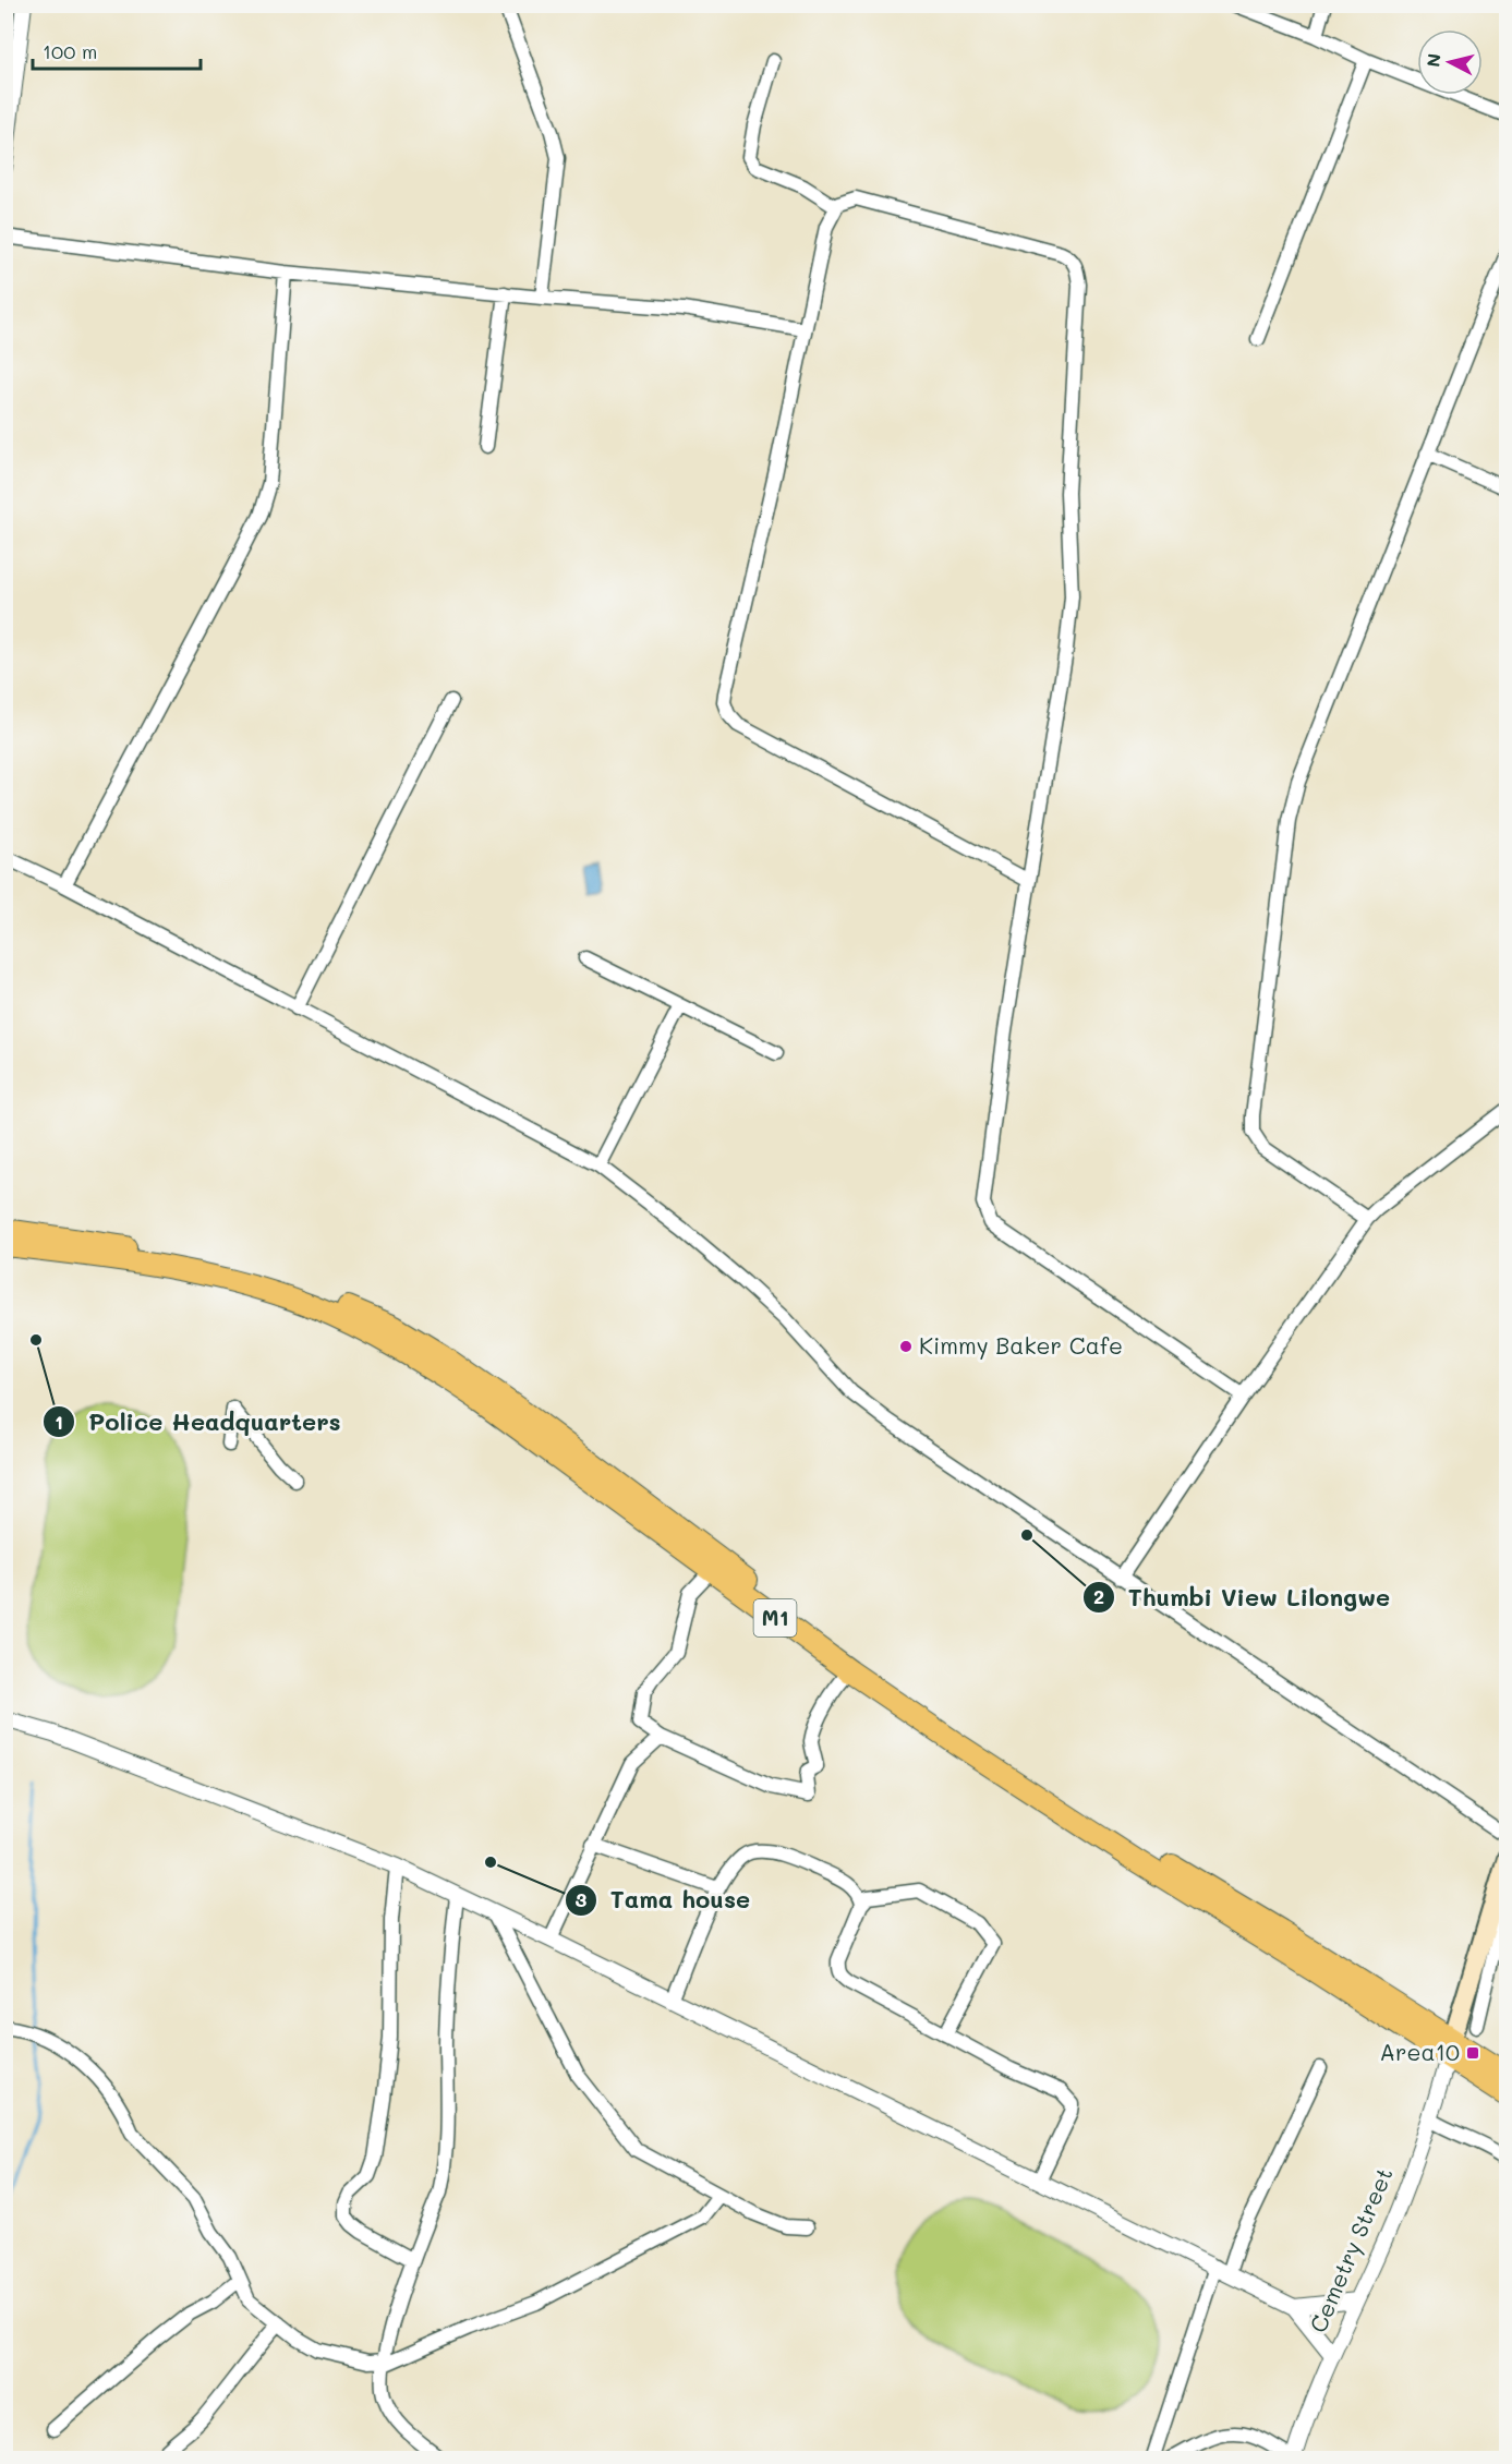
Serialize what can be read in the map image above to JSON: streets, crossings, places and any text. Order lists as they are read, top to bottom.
{
  "streets": {
    "highway": ["M1"],
    "street": ["Cemetry Street"]
  },
  "crossings": [
    ["M1", "Cemetry Street"]
  ],
  "places": {
    "other": [
      "Police Headquarters",
      "Kimmy Baker Cafe",
      "Thumbi View Lilongwe",
      "Tama house"
    ],
    "transit": ["Area10"]
  },
  "scale_bar": "100 m",
  "north": "left"
}
